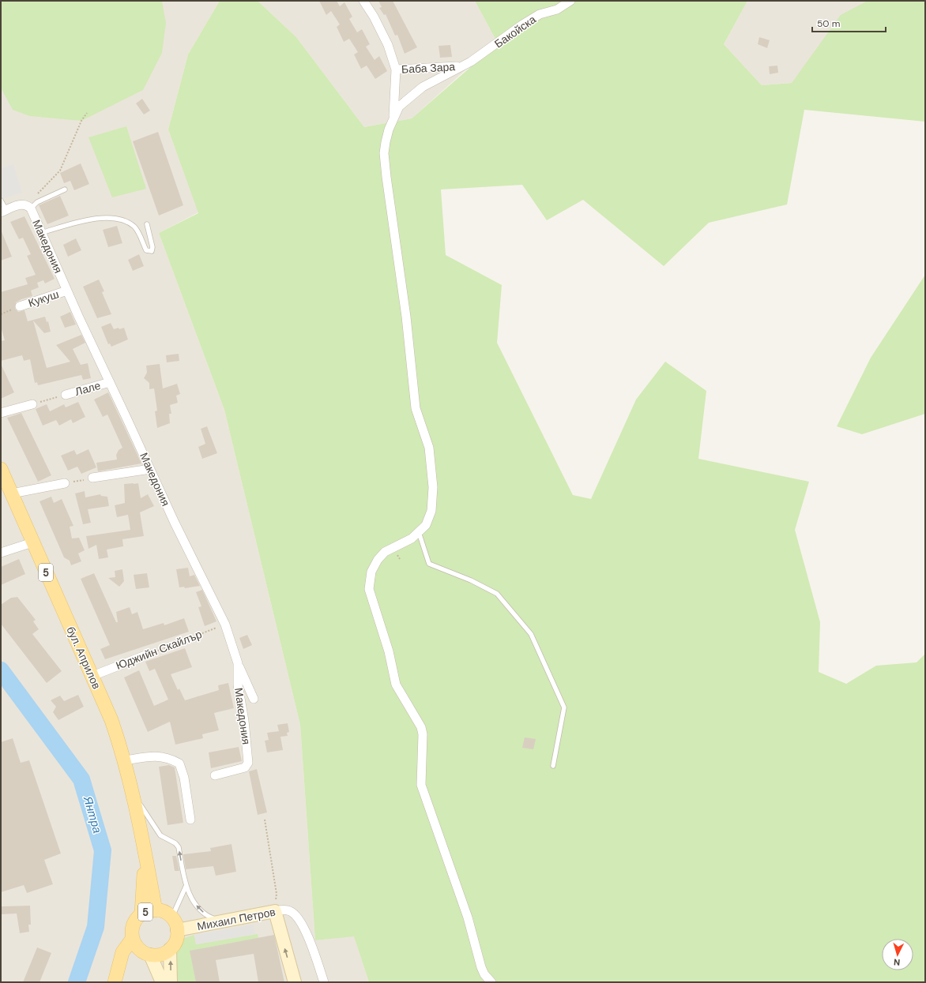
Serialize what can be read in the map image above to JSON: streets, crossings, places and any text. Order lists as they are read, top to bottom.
{
  "streets": {
    "main road": ["5", "бул. Априлов", "Михаил Петров"],
    "street": [
      "Бакойска",
      "Баба Зара",
      "Македония",
      "Кукуш",
      "Лале",
      "Юджийн Скайлър"
    ]
  },
  "crossings": [
    ["Бакойска", "Баба Зара"],
    ["Македония", "Кукуш"],
    ["Македония", "Лале"],
    ["Македония", "Юджийн Скайлър"],
    ["5", "бул. Априлов"],
    ["5", "Михаил Петров"],
    ["Юджийн Скайлър", "бул. Априлов"],
    ["бул. Априлов", "Михаил Петров"]
  ],
  "water": ["Янтра"],
  "scale_bar": "50 m",
  "north": "bottom"
}
